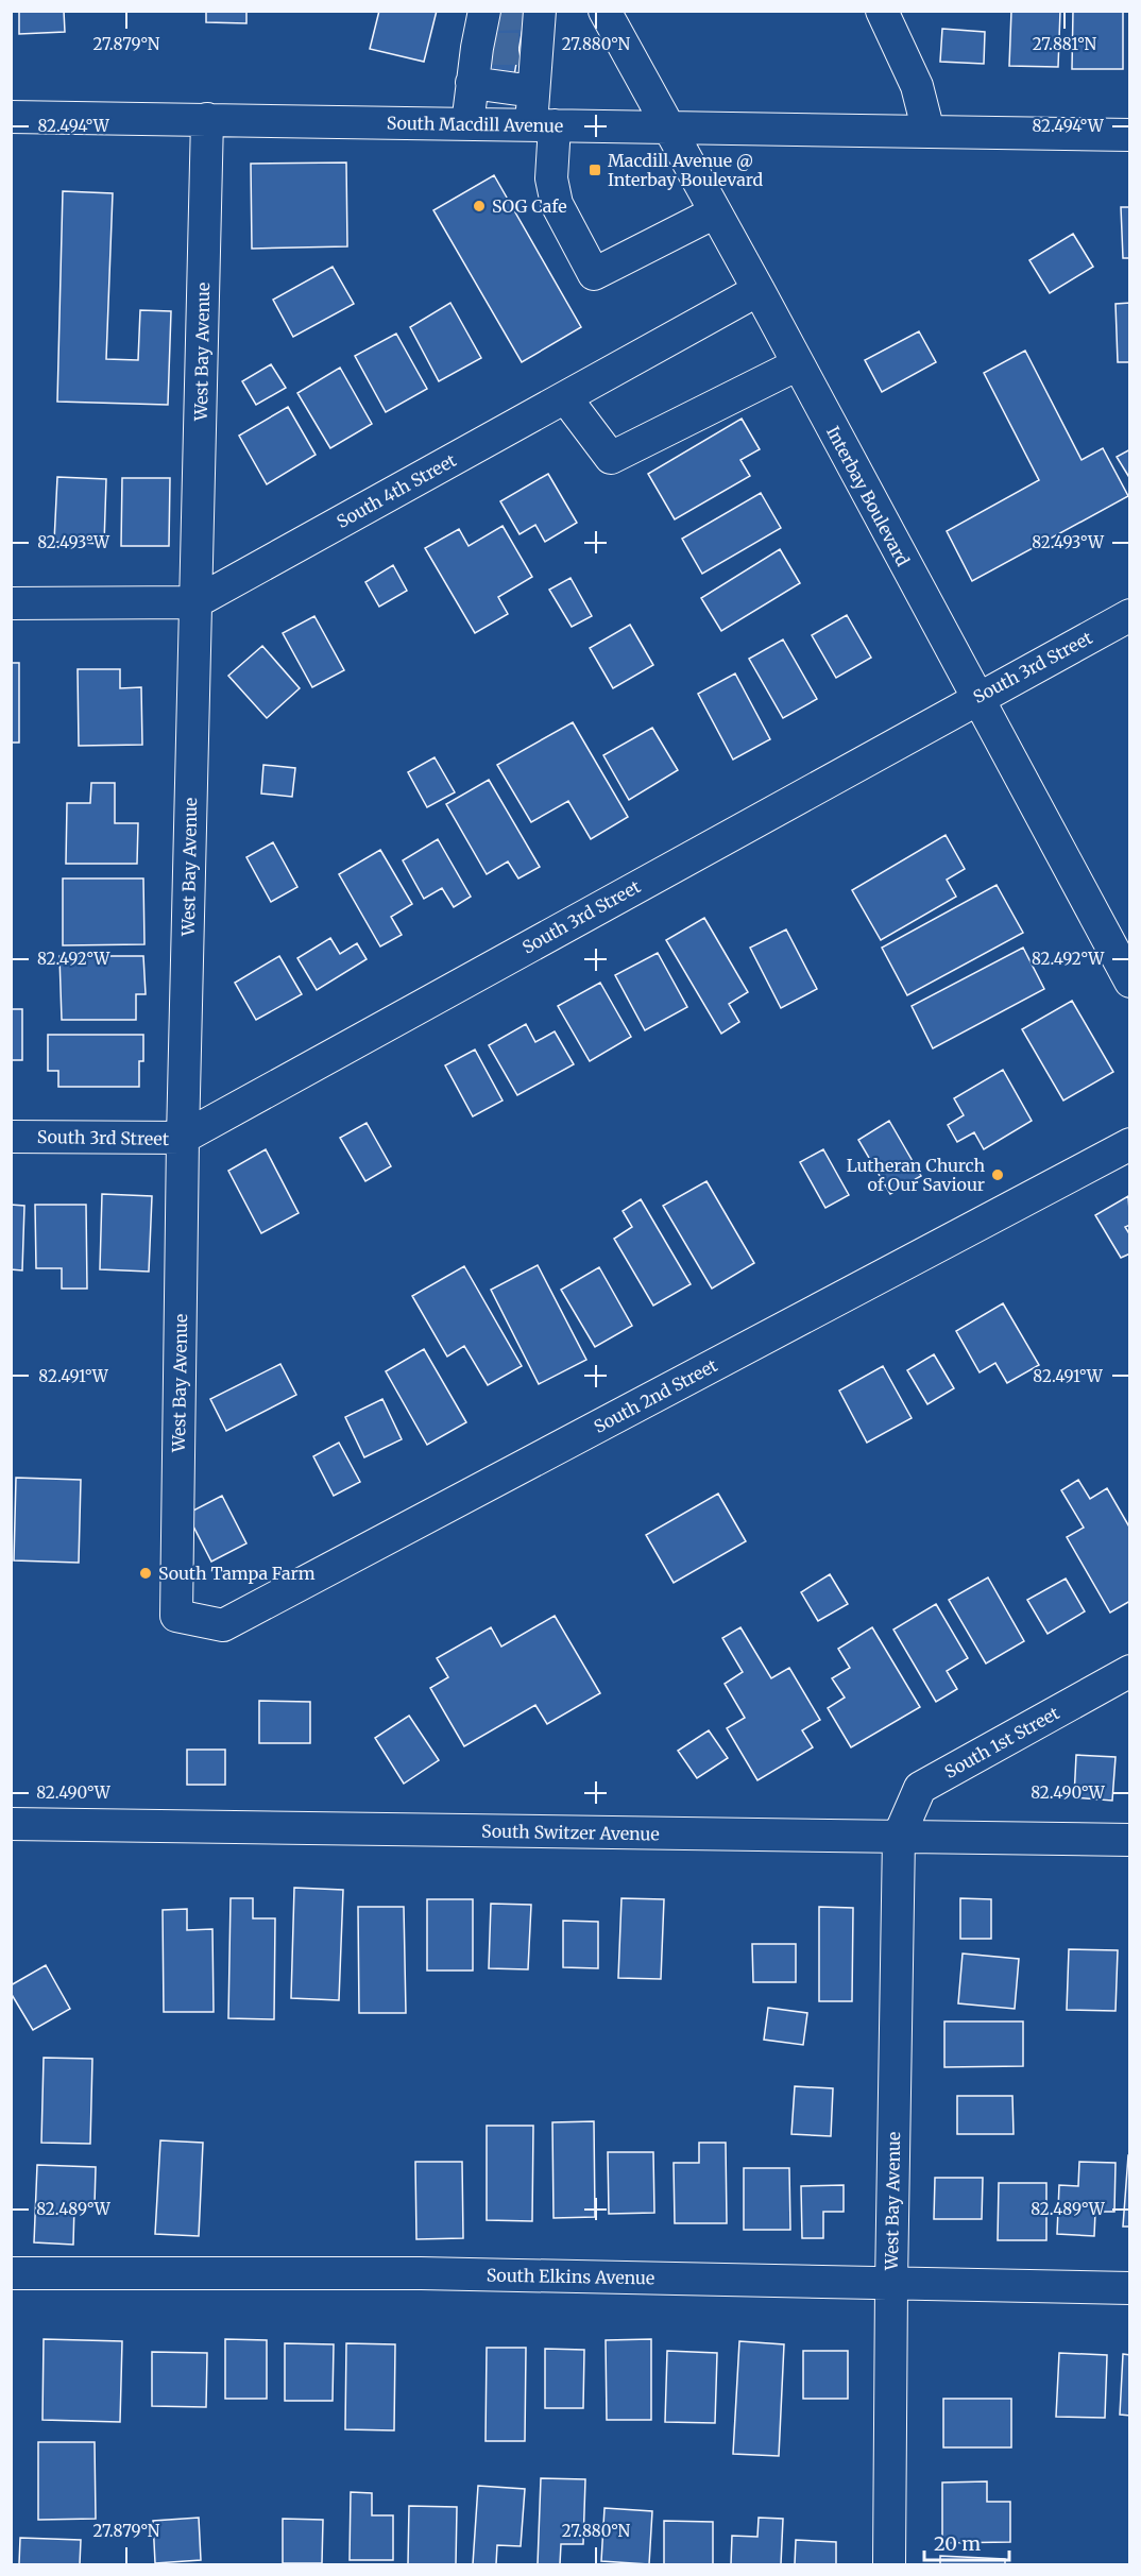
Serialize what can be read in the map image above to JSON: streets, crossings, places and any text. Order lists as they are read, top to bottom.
{
  "streets": {
    "street": [
      "South Macdill Avenue",
      "West Bay Avenue",
      "South 4th Street",
      "Interbay Boulevard",
      "South 3rd Street",
      "South 2nd Street",
      "South 1st Street",
      "South Switzer Avenue",
      "South Elkins Avenue"
    ]
  },
  "crossings": [
    ["South Macdill Avenue", "West Bay Avenue"],
    ["South Macdill Avenue", "Interbay Boulevard"],
    ["West Bay Avenue", "South 4th Street"],
    ["West Bay Avenue", "South 3rd Street"],
    ["West Bay Avenue", "South 2nd Street"],
    ["West Bay Avenue", "South 1st Street"],
    ["West Bay Avenue", "South Switzer Avenue"],
    ["West Bay Avenue", "South Elkins Avenue"],
    ["South 4th Street", "Interbay Boulevard"],
    ["Interbay Boulevard", "South 3rd Street"],
    ["South 1st Street", "South Switzer Avenue"]
  ],
  "places": {
    "transit": ["Macdill Avenue @ Interbay Boulevard"],
    "other": ["SOG Cafe", "Lutheran Church of Our Saviour", "South Tampa Farm"]
  },
  "scale_bar": "20 m",
  "coordinates": [
    "27.879°N",
    "27.880°N",
    "27.881°N",
    "82.494°W",
    "82.493°W",
    "82.492°W",
    "82.491°W",
    "82.490°W",
    "82.489°W"
  ]
}
